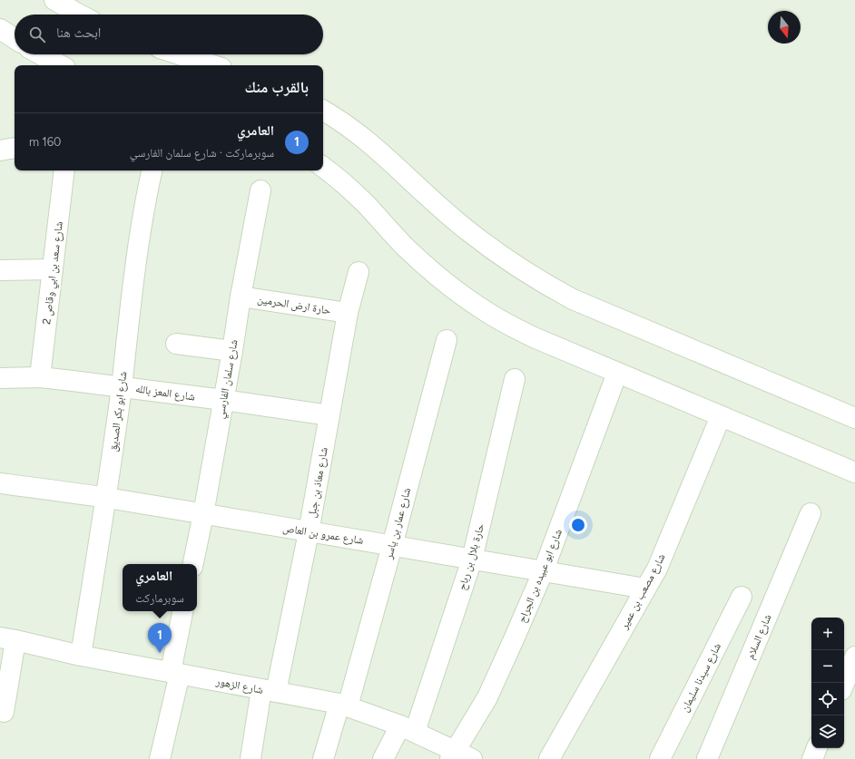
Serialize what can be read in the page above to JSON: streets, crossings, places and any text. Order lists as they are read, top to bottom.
{
  "streets": {
    "street": [
      "شارع سعد بن ابي وقاص 2",
      "حارة ارض الحرمين",
      "شارع سلمان الفارسي",
      "شارع المعز بالله",
      "شارع ابو بكر الصديق",
      "شارع معاذ بن جبل",
      "شارع عمار بن ياسر",
      "شارع عمرو بن العاص",
      "حارة بلال بن رباح",
      "شارع ابو عبيده بن الجراح",
      "شارع مصعب بن عمير",
      "شارع السلام",
      "شارع سيدنا سليمان",
      "شارع الزهور"
    ]
  },
  "crossings": [
    ["شارع سعد بن ابي وقاص 2", "شارع المعز بالله"],
    ["حارة ارض الحرمين", "شارع سلمان الفارسي"],
    ["حارة ارض الحرمين", "شارع معاذ بن جبل"],
    ["شارع سلمان الفارسي", "شارع المعز بالله"],
    ["شارع سلمان الفارسي", "شارع عمرو بن العاص"],
    ["شارع المعز بالله", "شارع ابو بكر الصديق"],
    ["شارع المعز بالله", "شارع معاذ بن جبل"],
    ["شارع ابو بكر الصديق", "شارع عمرو بن العاص"],
    ["شارع ابو بكر الصديق", "شارع الزهور"],
    ["شارع معاذ بن جبل", "شارع عمرو بن العاص"],
    ["شارع معاذ بن جبل", "شارع الزهور"],
    ["شارع عمار بن ياسر", "شارع عمرو بن العاص"],
    ["شارع عمار بن ياسر", "شارع الزهور"],
    ["شارع عمرو بن العاص", "حارة بلال بن رباح"],
    ["شارع عمرو بن العاص", "شارع ابو عبيده بن الجراح"],
    ["شارع عمرو بن العاص", "شارع مصعب بن عمير"],
    ["حارة بلال بن رباح", "شارع الزهور"],
    ["شارع ابو عبيده بن الجراح", "شارع الزهور"]
  ],
  "north": "bottom",
  "page": {
    "search": "ابحث هنا",
    "heading": "بالقرب منك",
    "list": [
      {
        "mark": "1",
        "name": "العامري",
        "note": "سوبرماركت · شارع سلمان الفارسي",
        "value": "160 m"
      }
    ],
    "popup": ["العامري", "سوبرماركت"],
    "map_buttons": ["+", "−"],
    "pins": "1"
  }
}
